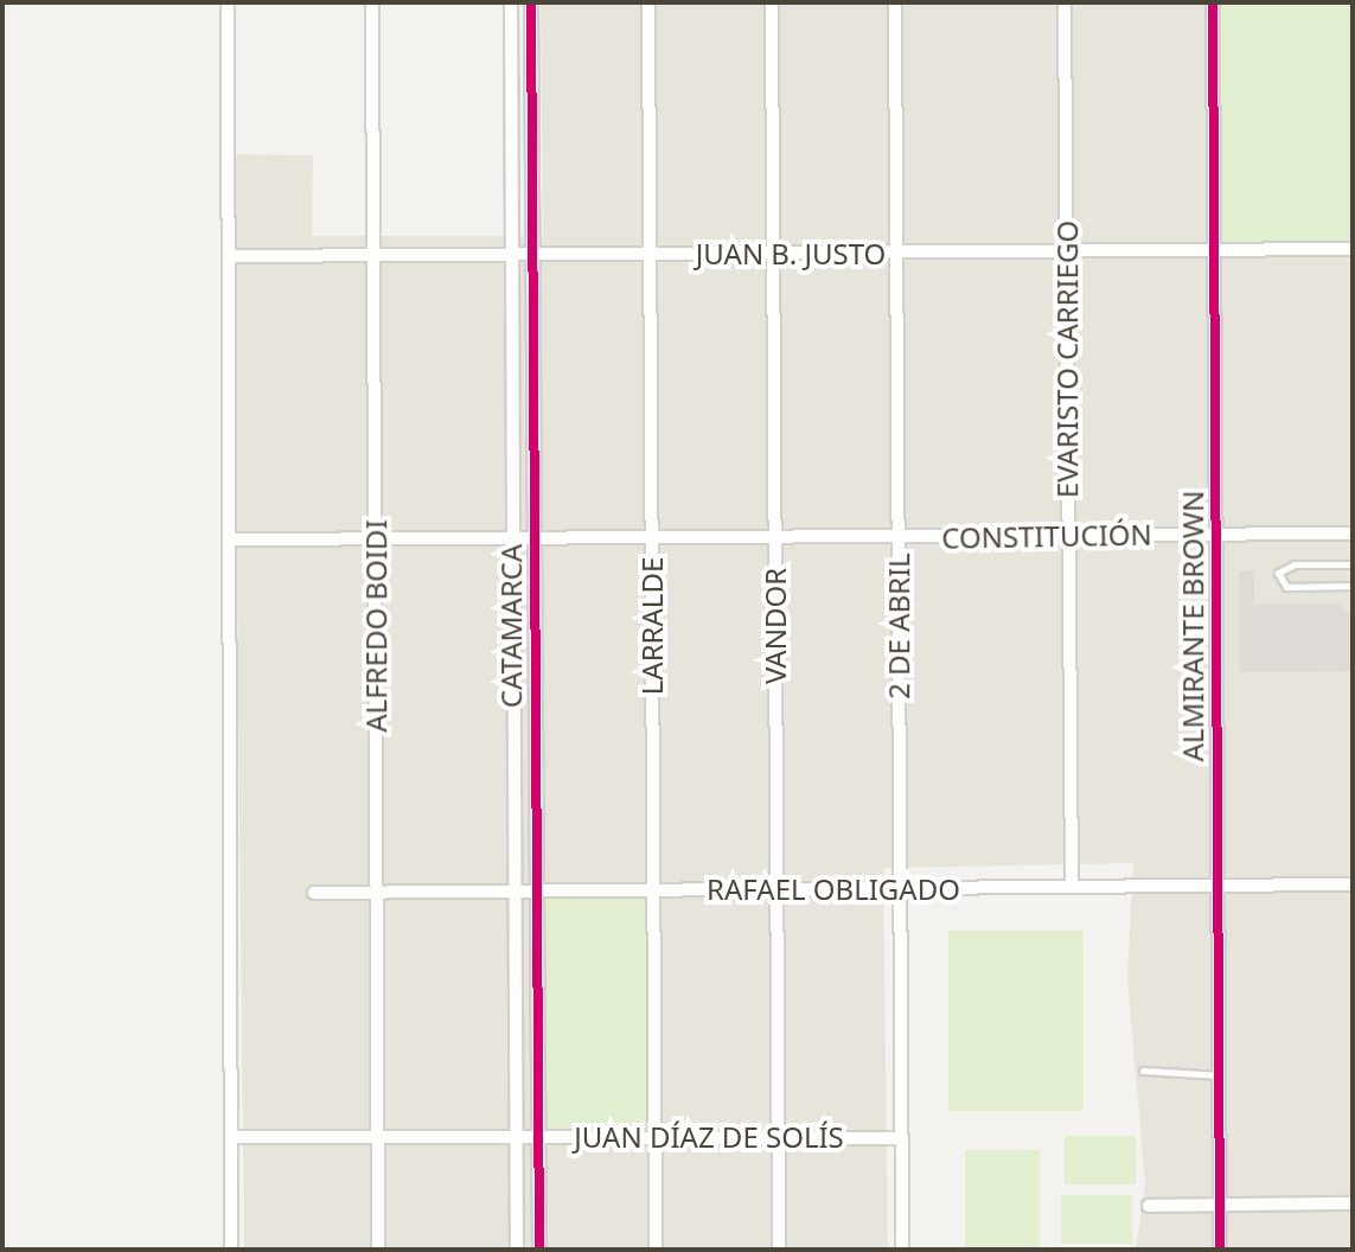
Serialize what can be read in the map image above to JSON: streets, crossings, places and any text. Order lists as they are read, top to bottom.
{
  "streets": {
    "street": [
      "JUAN B. JUSTO",
      "EVARISTO CARRIEGO",
      "CONSTITUCIÓN",
      "ALFREDO BOIDI",
      "CATAMARCA",
      "LARRALDE",
      "VANDOR",
      "2 DE ABRIL",
      "ALMIRANTE BROWN",
      "RAFAEL OBLIGADO",
      "JUAN DÍAZ DE SOLÍS"
    ]
  },
  "crossings": [
    ["JUAN B. JUSTO", "EVARISTO CARRIEGO"],
    ["JUAN B. JUSTO", "ALFREDO BOIDI"],
    ["JUAN B. JUSTO", "CATAMARCA"],
    ["JUAN B. JUSTO", "LARRALDE"],
    ["JUAN B. JUSTO", "VANDOR"],
    ["JUAN B. JUSTO", "2 DE ABRIL"],
    ["JUAN B. JUSTO", "ALMIRANTE BROWN"],
    ["EVARISTO CARRIEGO", "CONSTITUCIÓN"],
    ["EVARISTO CARRIEGO", "RAFAEL OBLIGADO"],
    ["CONSTITUCIÓN", "ALFREDO BOIDI"],
    ["CONSTITUCIÓN", "CATAMARCA"],
    ["CONSTITUCIÓN", "LARRALDE"],
    ["CONSTITUCIÓN", "VANDOR"],
    ["CONSTITUCIÓN", "2 DE ABRIL"],
    ["CONSTITUCIÓN", "ALMIRANTE BROWN"],
    ["ALFREDO BOIDI", "RAFAEL OBLIGADO"],
    ["ALFREDO BOIDI", "JUAN DÍAZ DE SOLÍS"],
    ["CATAMARCA", "RAFAEL OBLIGADO"],
    ["CATAMARCA", "JUAN DÍAZ DE SOLÍS"],
    ["LARRALDE", "RAFAEL OBLIGADO"],
    ["LARRALDE", "JUAN DÍAZ DE SOLÍS"],
    ["VANDOR", "RAFAEL OBLIGADO"],
    ["VANDOR", "JUAN DÍAZ DE SOLÍS"],
    ["2 DE ABRIL", "RAFAEL OBLIGADO"],
    ["2 DE ABRIL", "JUAN DÍAZ DE SOLÍS"],
    ["ALMIRANTE BROWN", "RAFAEL OBLIGADO"]
  ]
}
